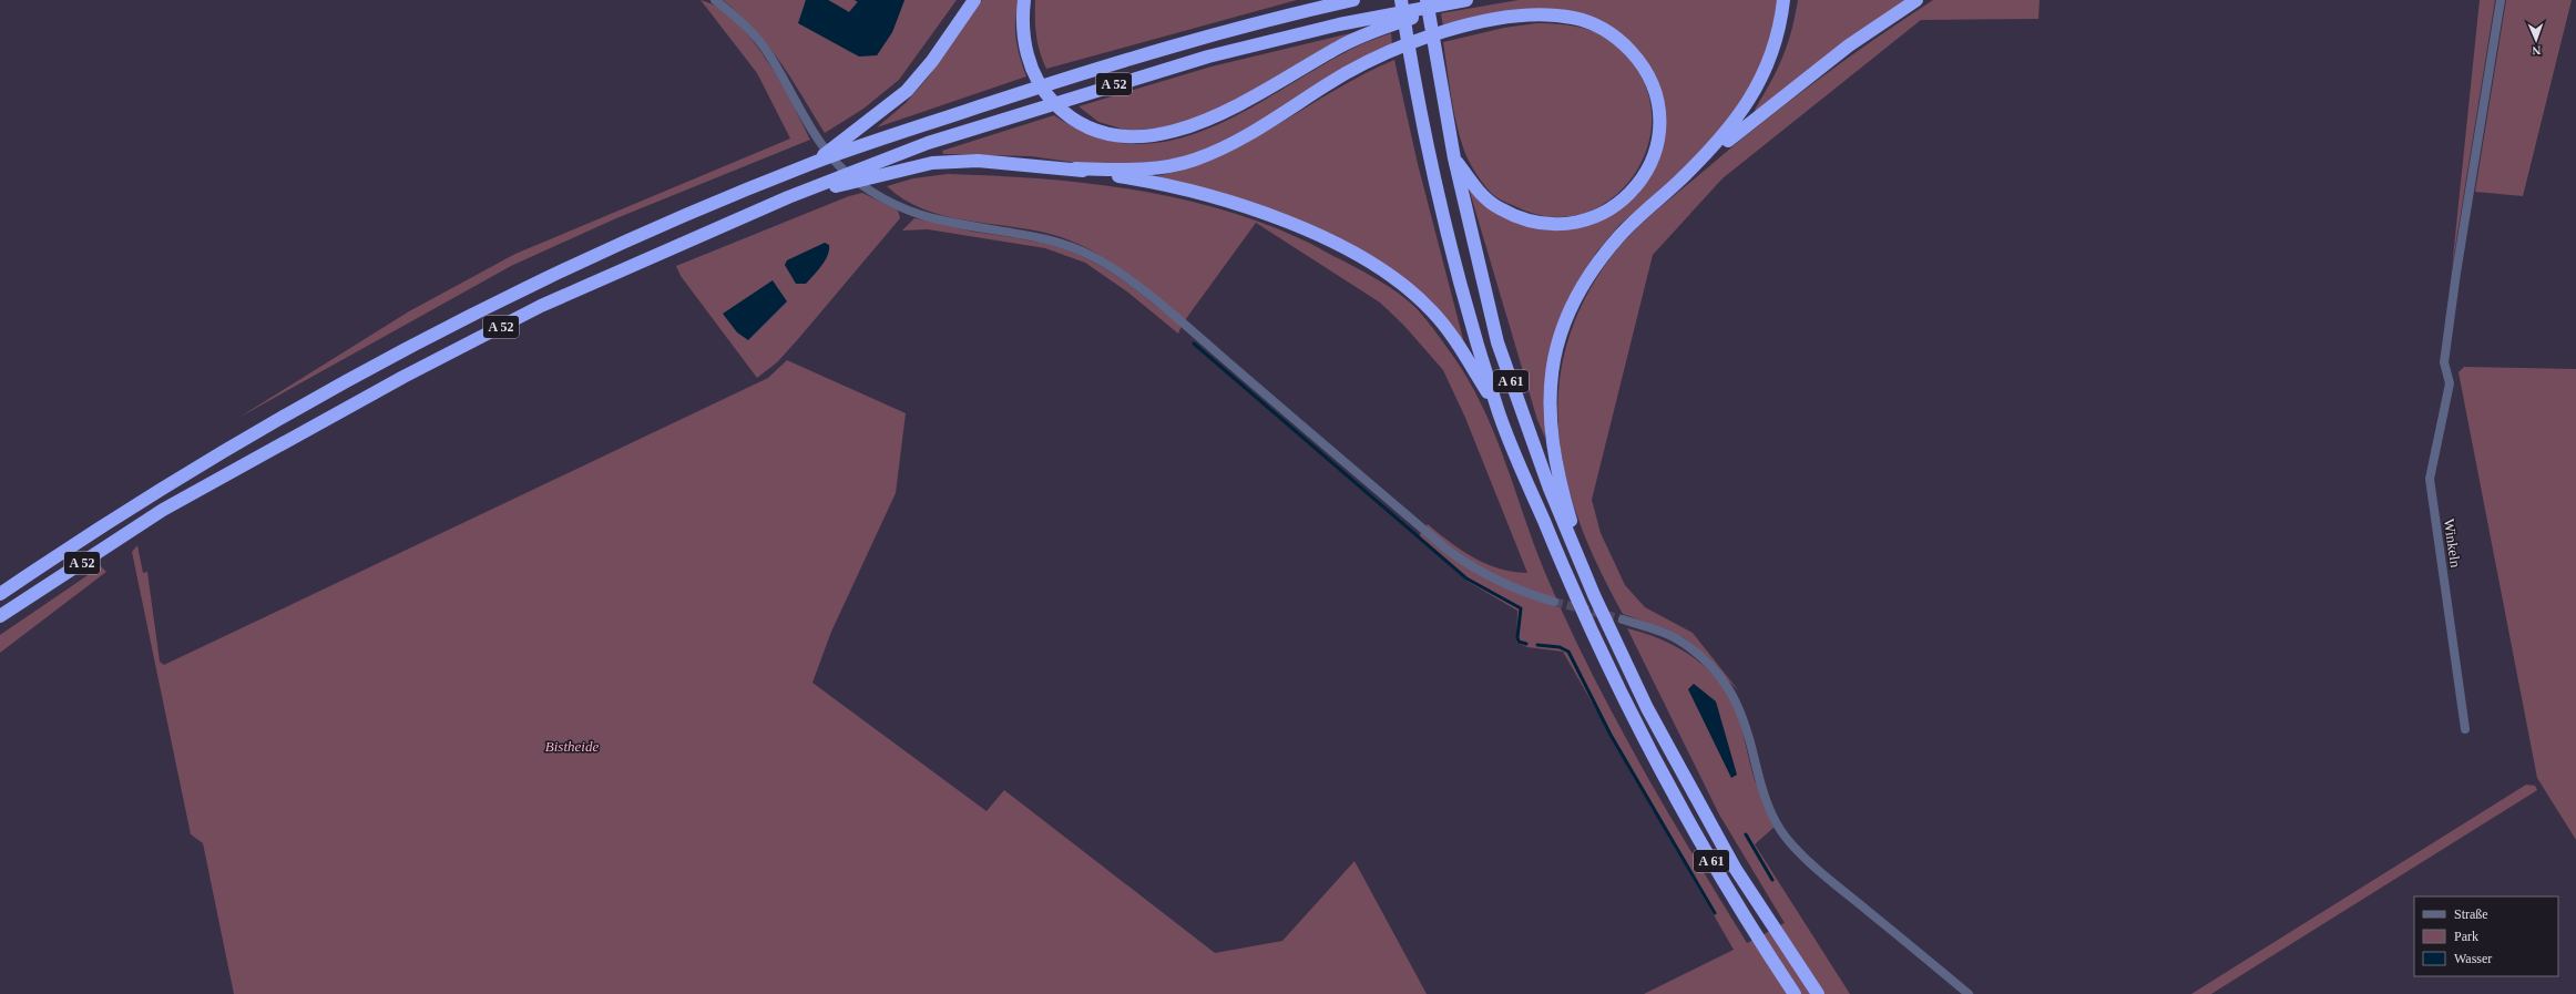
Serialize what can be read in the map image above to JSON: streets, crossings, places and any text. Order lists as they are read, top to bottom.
{
  "streets": {
    "highway": ["A 52", "A 61"],
    "street": ["Winkeln"]
  },
  "parks": ["Bistheide"],
  "legend": ["Straße", "Park", "Wasser"],
  "north": "bottom"
}
